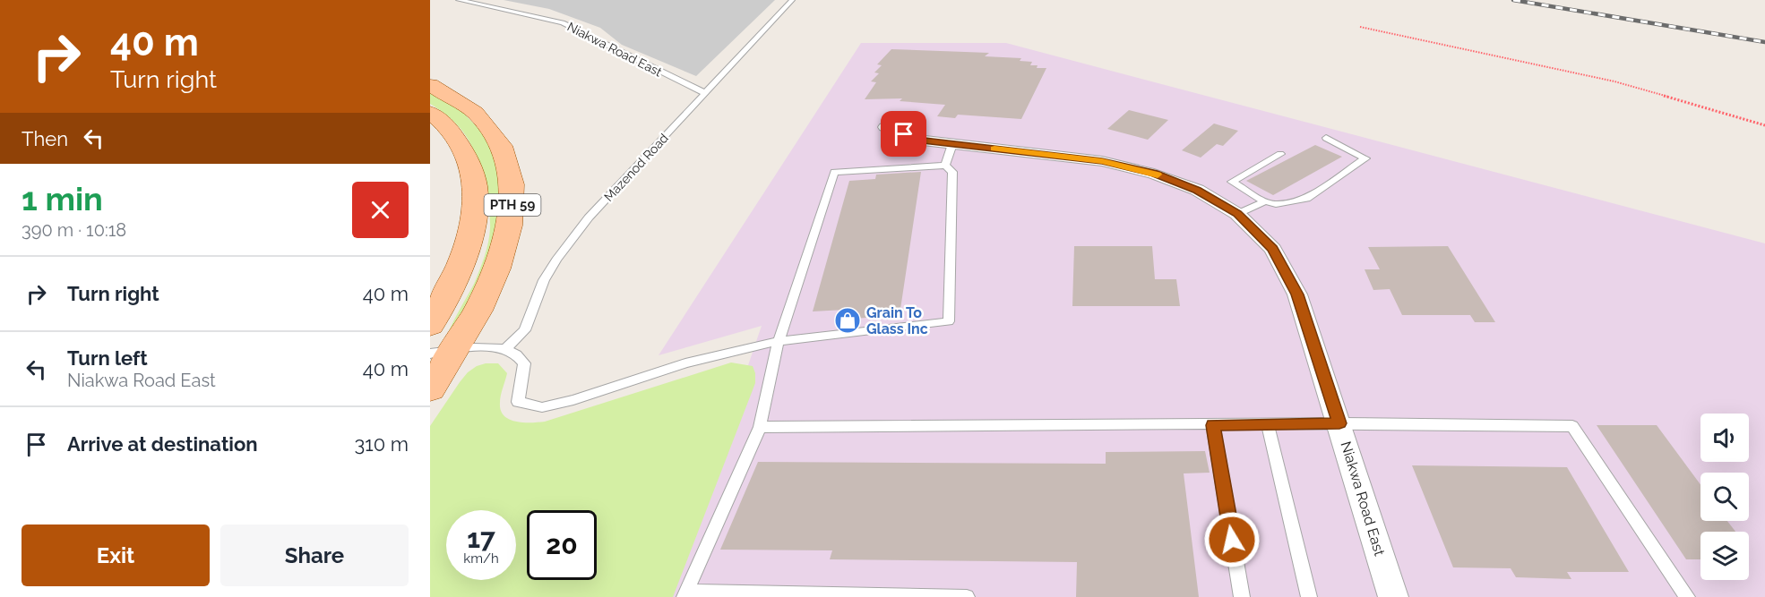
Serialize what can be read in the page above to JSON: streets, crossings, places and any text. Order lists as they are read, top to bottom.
{
  "streets": {
    "main road": ["PTH 59"],
    "street": ["Niakwa Road East"],
    "lane": ["Mazenod Road"]
  },
  "crossings": [
    ["Niakwa Road East", "Mazenod Road"]
  ],
  "places": {
    "shop": ["Grain To Glass Inc"]
  },
  "page": {
    "turn": ["40 m", "Turn right"],
    "then": "Then",
    "heading": ["1 min", "390 m · 10:18"],
    "list": [
      {
        "name": "Turn right",
        "value": "40 m"
      },
      {
        "name": "Turn left",
        "note": "Niakwa Road East",
        "value": "40 m"
      },
      {
        "name": "Arrive at destination",
        "value": "310 m"
      }
    ],
    "speed": "17 km/h",
    "limit": "20",
    "buttons": ["Exit", "Share"]
  }
}
